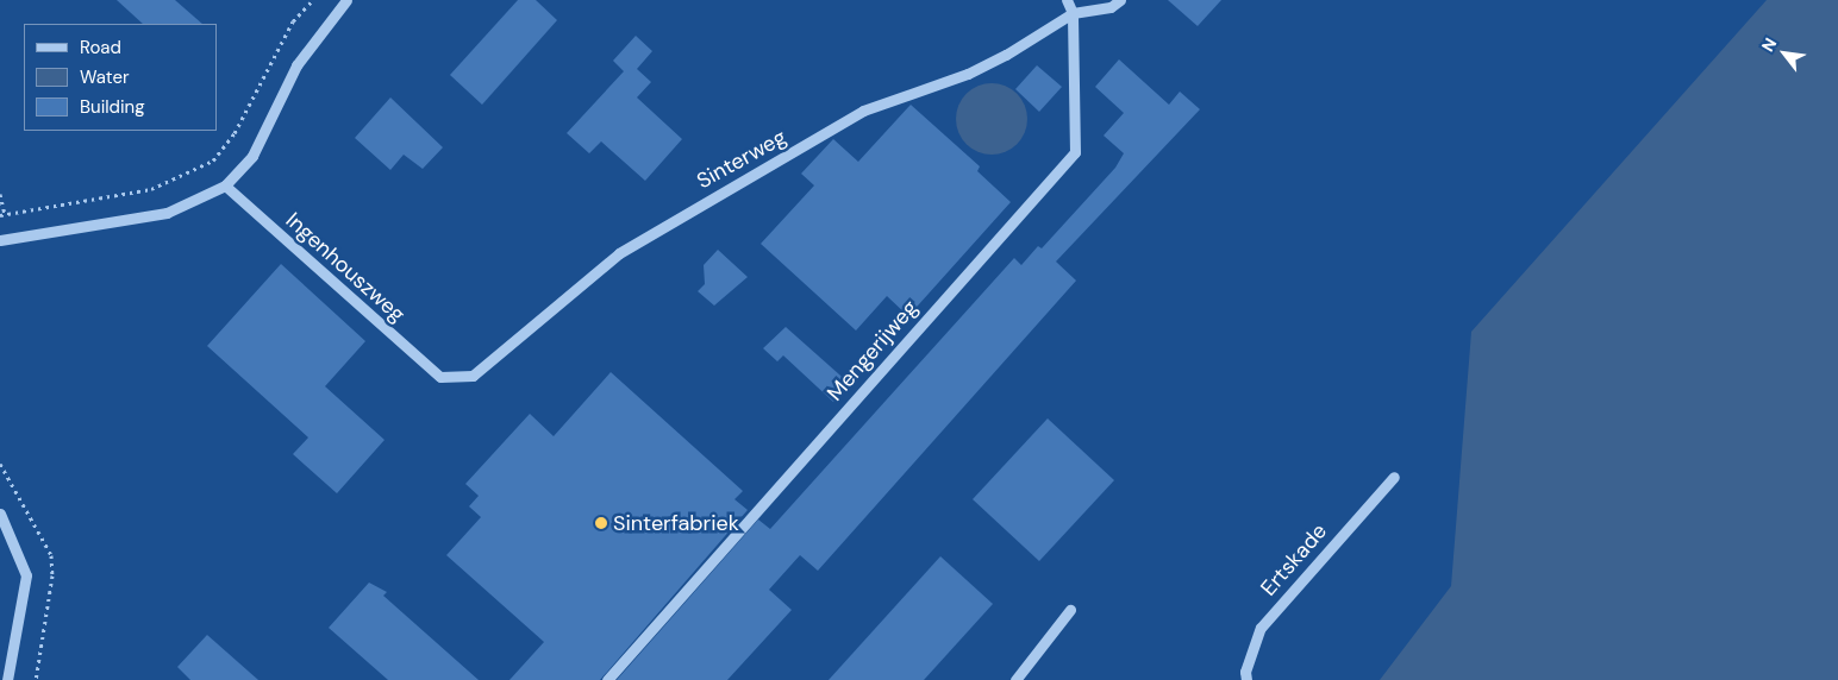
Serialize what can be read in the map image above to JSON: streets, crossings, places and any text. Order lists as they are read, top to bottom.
{
  "streets": {
    "street": [
      "Sinterweg",
      "Ingenhouszweg",
      "Mengerijweg",
      "Ertskade"
    ]
  },
  "crossings": [
    ["Sinterweg", "Ingenhouszweg"],
    ["Sinterweg", "Mengerijweg"]
  ],
  "places": ["Sinterfabriek"],
  "legend": ["Road", "Water", "Building"],
  "north": "top left"
}
